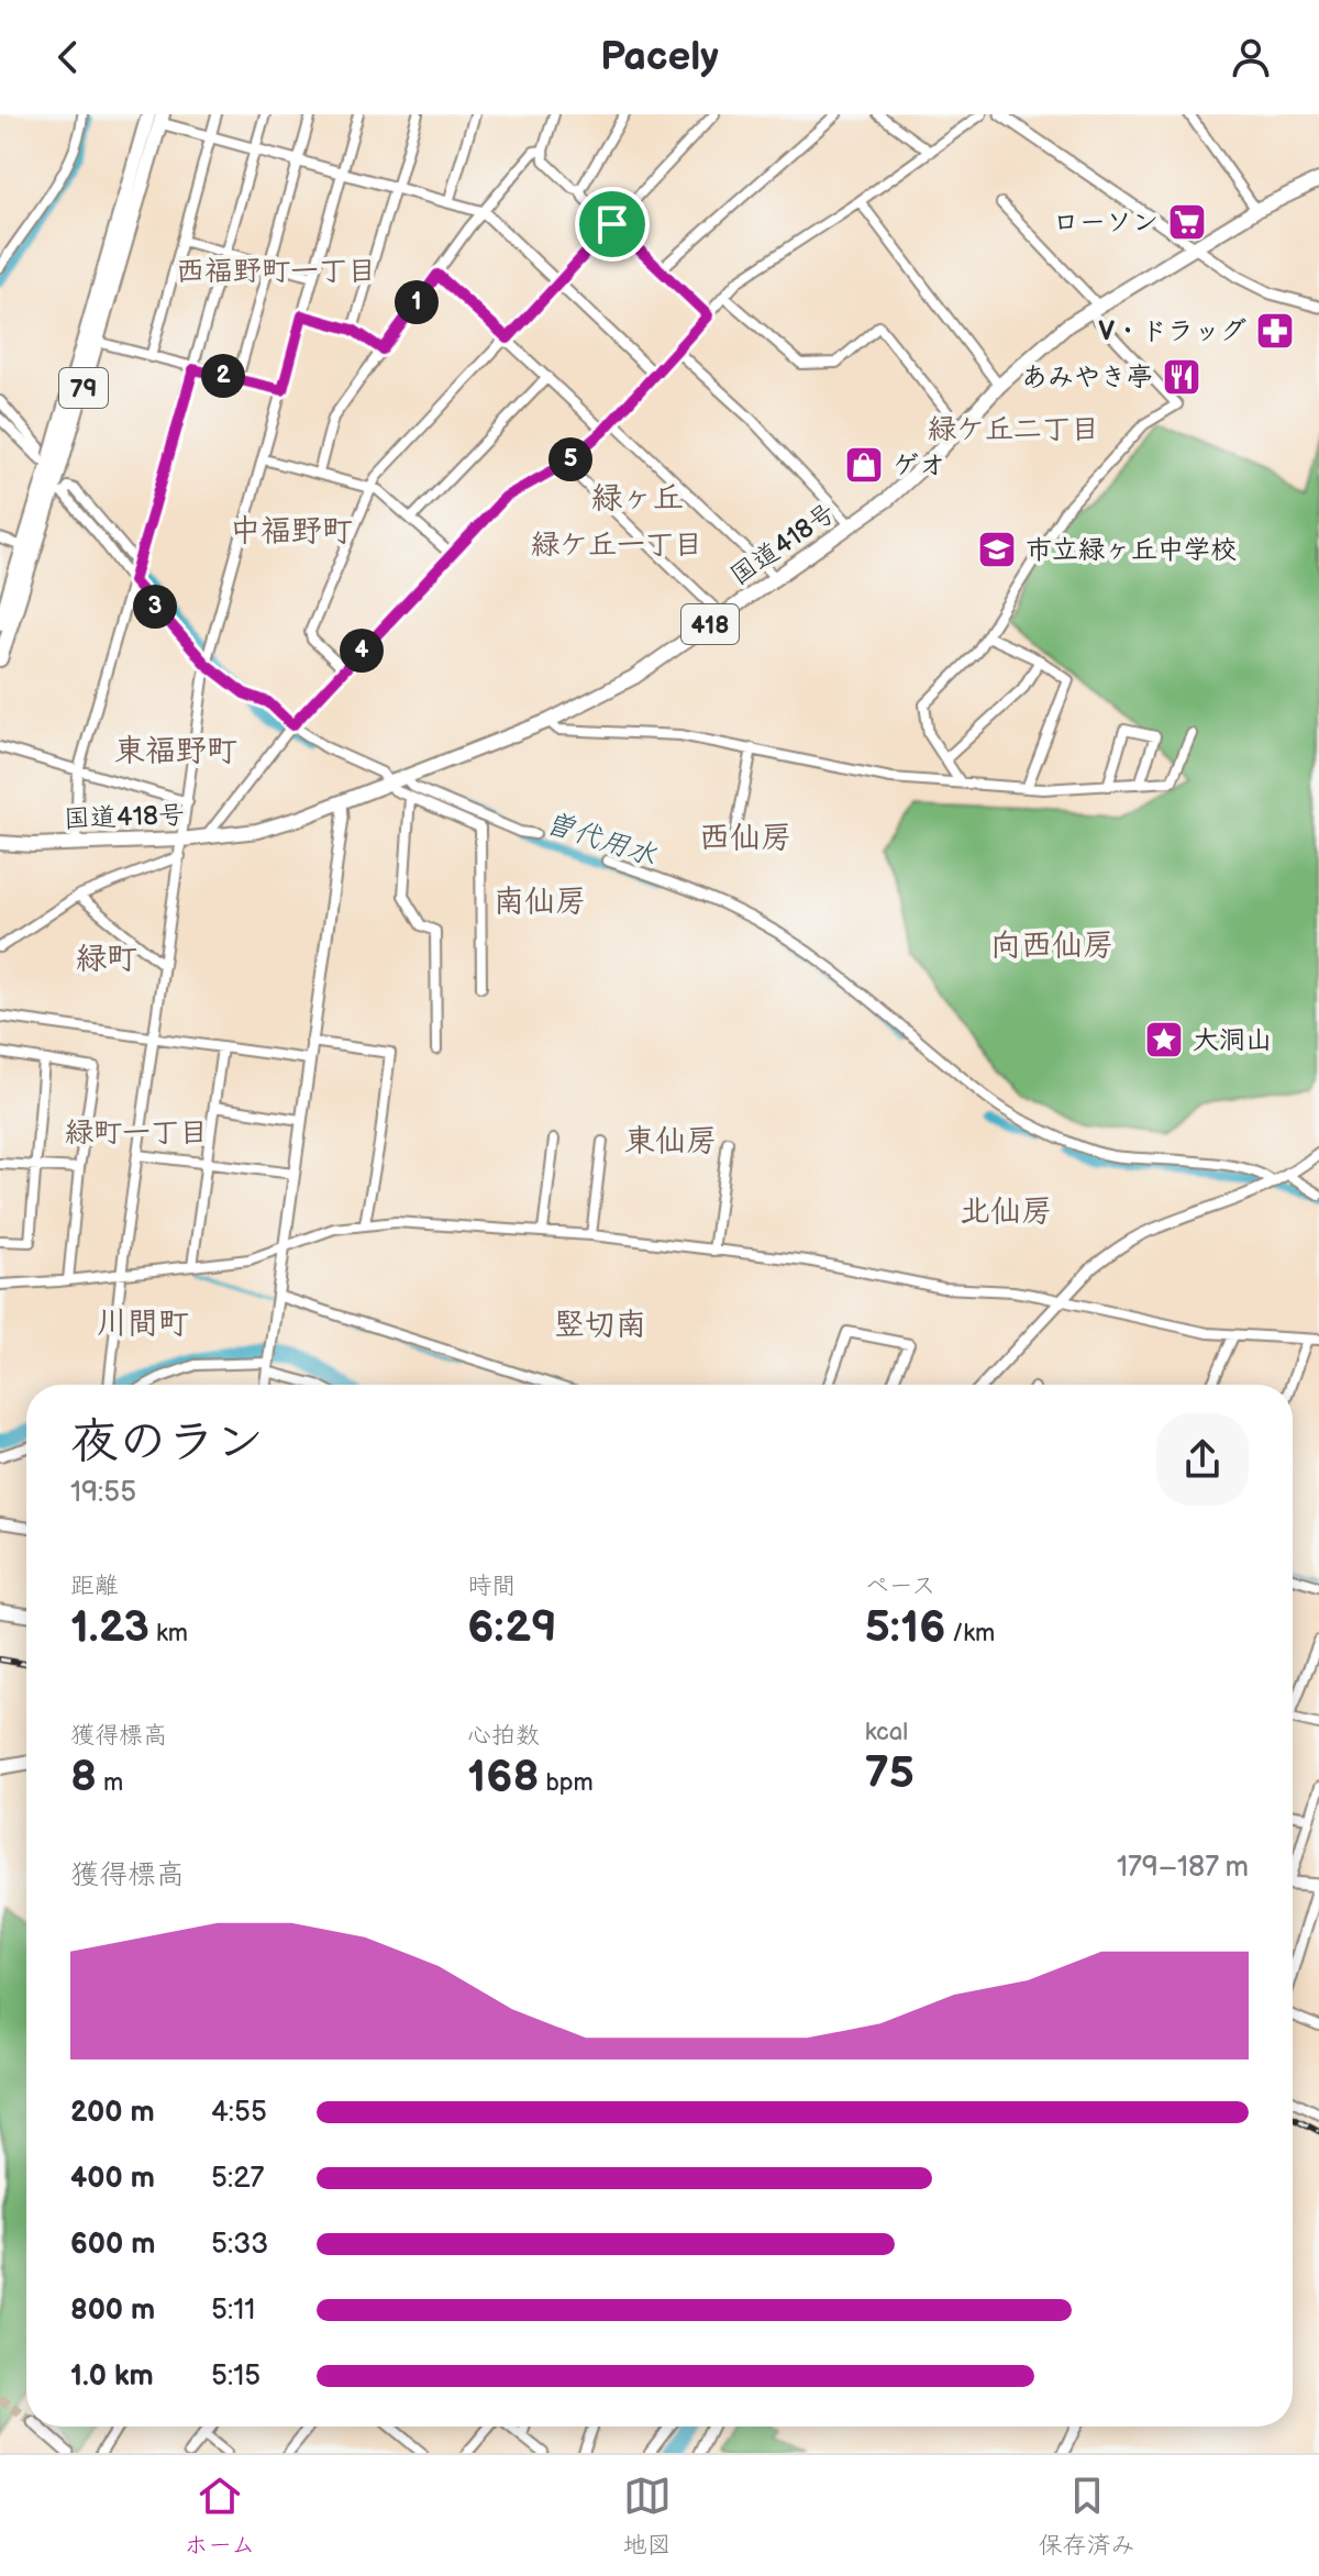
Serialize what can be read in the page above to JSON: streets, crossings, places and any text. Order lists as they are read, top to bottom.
{
  "streets": {
    "main road": ["79", "国道418号", "418"]
  },
  "districts": [
    "西福野町一丁目",
    "緑ケ丘二丁目",
    "緑ヶ丘",
    "中福野町",
    "緑ケ丘一丁目",
    "東福野町",
    "西仙房",
    "南仙房",
    "向西仙房",
    "緑町",
    "緑町一丁目",
    "東仙房",
    "北仙房",
    "川間町",
    "竪切南"
  ],
  "water": ["曽代用水"],
  "places": {
    "supermarket": ["ローソン"],
    "pharmacy": ["V・ドラッグ"],
    "restaurant": ["あみやき亭"],
    "shop": ["ゲオ"],
    "school or university": ["市立緑ヶ丘中学校"],
    "place": ["大洞山"]
  },
  "page": {
    "header": "Pacely",
    "pins": [
      "1",
      "2",
      "5",
      "3",
      "4"
    ],
    "heading": ["夜のラン", "19:55"],
    "stats": [
      ["距離", "1.23 km"],
      ["時間", "6:29"],
      ["ペース", "5:16 /km"],
      ["獲得標高", "8 m"],
      ["心拍数", "168 bpm"],
      ["kcal", "75"]
    ],
    "chart": ["獲得標高", "179–187 m"],
    "list": [
      {
        "name": "200 m",
        "note": "4:55"
      },
      {
        "name": "400 m",
        "note": "5:27"
      },
      {
        "name": "600 m",
        "note": "5:33"
      },
      {
        "name": "800 m",
        "note": "5:11"
      },
      {
        "name": "1.0 km",
        "note": "5:15"
      }
    ],
    "tabs": ["ホーム", "地図", "保存済み"]
  }
}
